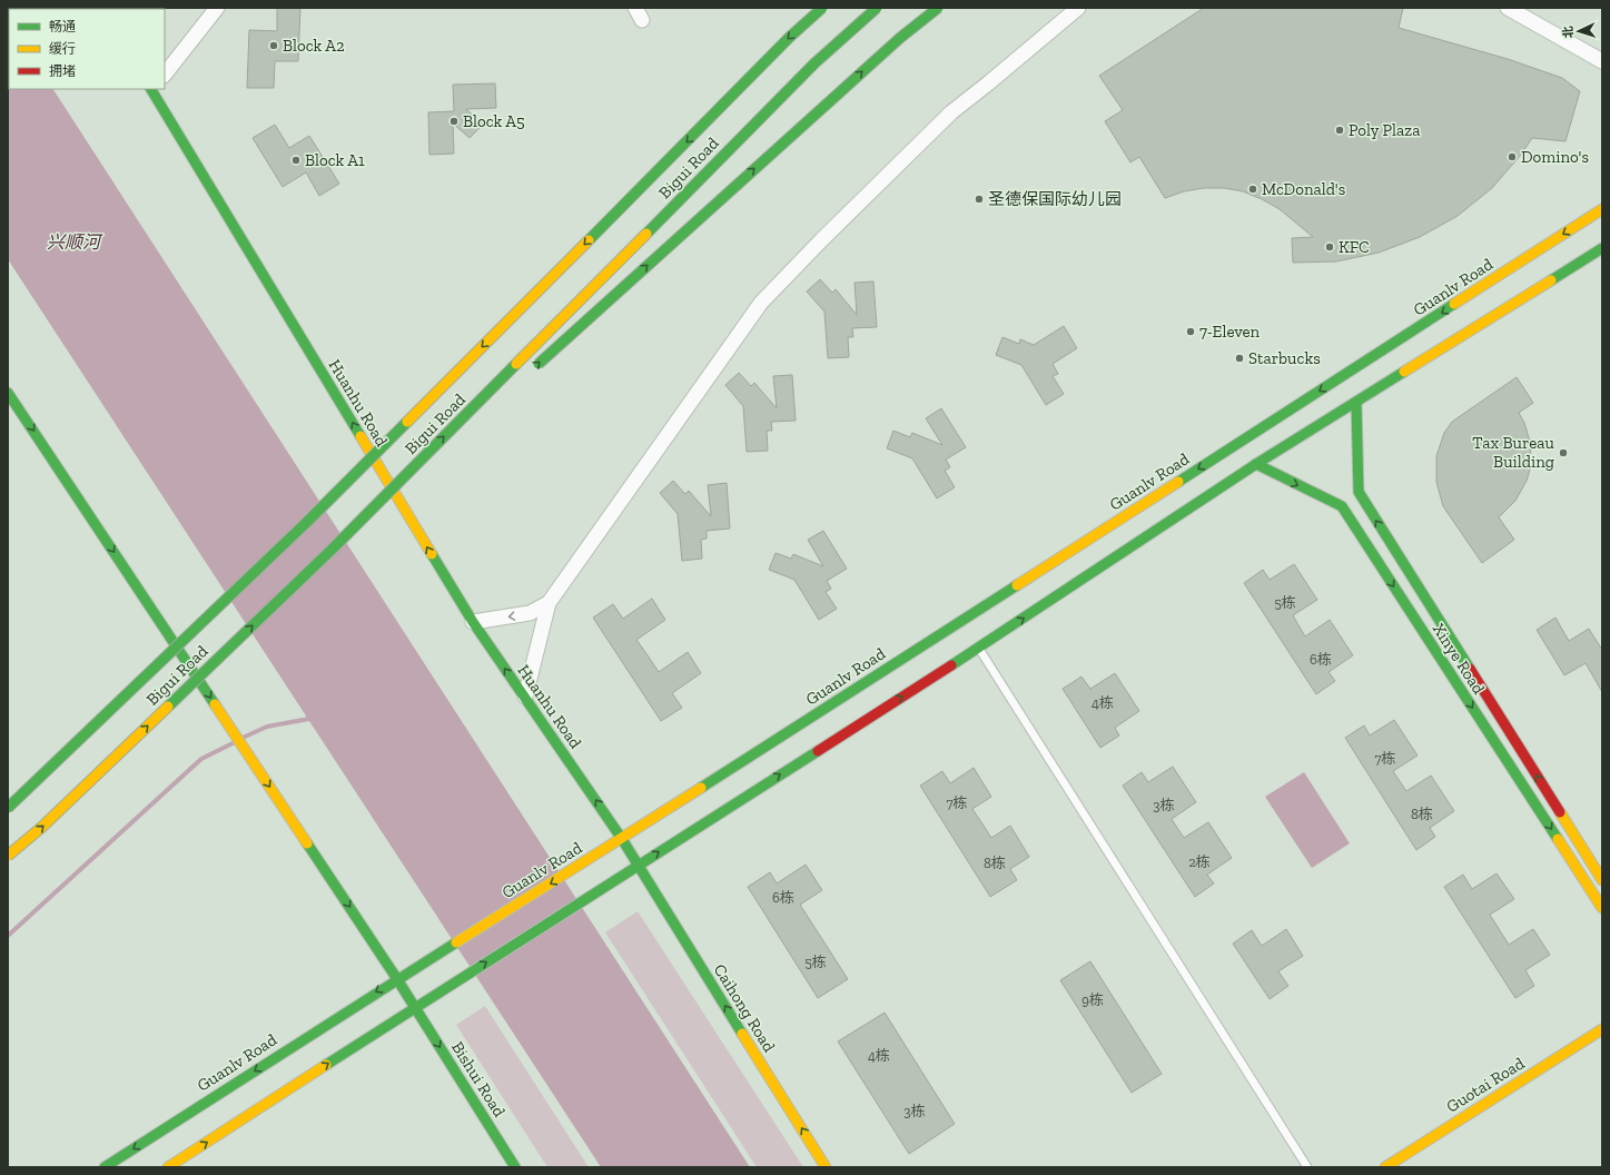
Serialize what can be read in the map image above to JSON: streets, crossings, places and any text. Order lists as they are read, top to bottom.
{
  "streets": {
    "main road": [
      "Bigui Road",
      "Guanlv Road",
      "Huanhu Road",
      "Xinye Road",
      "Caihong Road",
      "Bishui Road",
      "Guotai Road"
    ]
  },
  "crossings": [
    ["Guanlv Road", "Huanhu Road"],
    ["Guanlv Road", "Bishui Road"],
    ["Huanhu Road", "Caihong Road"]
  ],
  "one_way": ["Huanhu Road", "Caihong Road", "Bishui Road"],
  "water": ["兴顺河"],
  "places": [
    "Block A2",
    "Block A5",
    "Poly Plaza",
    "Domino's",
    "Block A1",
    "McDonald's",
    "圣德保国际幼儿园",
    "KFC",
    "7-Eleven",
    "Starbucks",
    "Tax Bureau Building"
  ],
  "house_numbers": [
    "5栋",
    "6栋",
    "4栋",
    "7栋",
    "7栋",
    "3栋",
    "8栋",
    "2栋",
    "8栋",
    "6栋",
    "5栋",
    "9栋",
    "4栋",
    "3栋"
  ],
  "legend": ["畅通", "缓行", "拥堵"],
  "north": "left"
}
